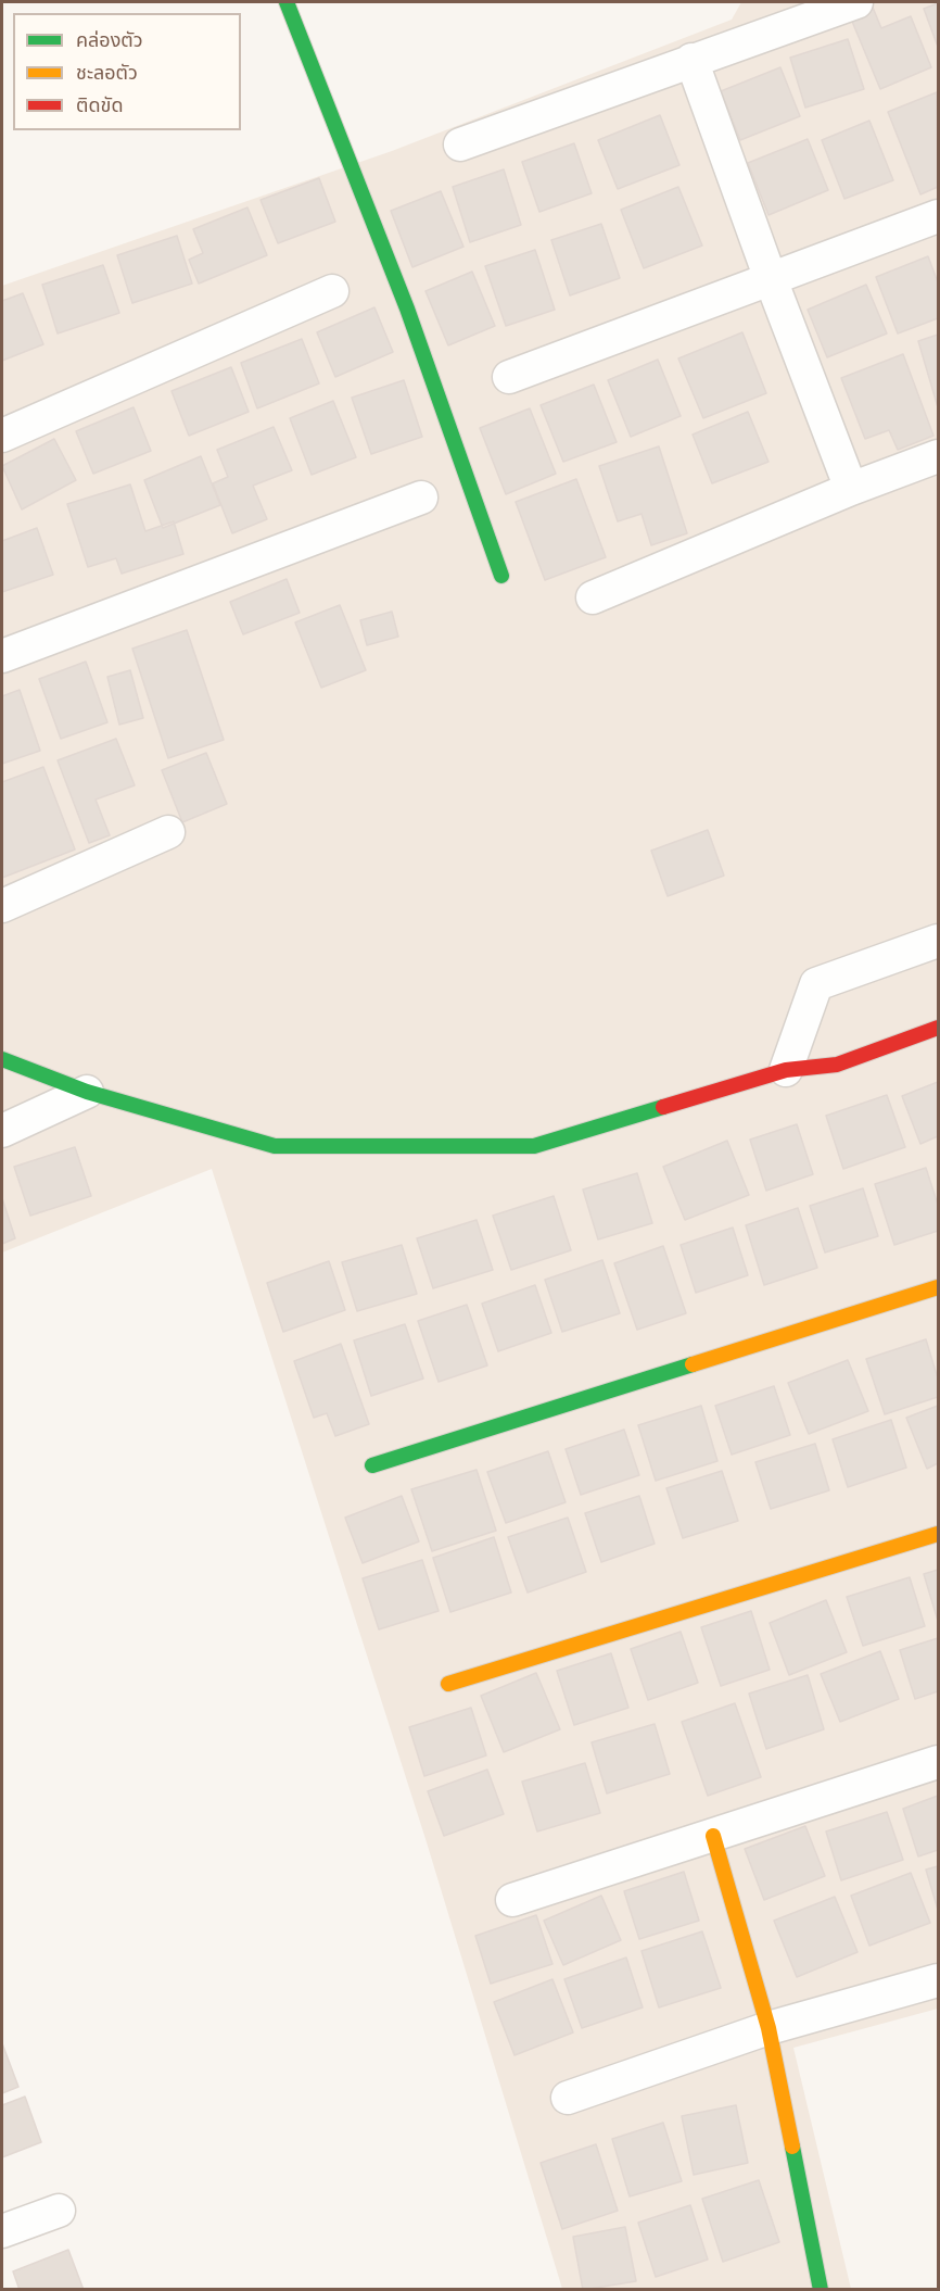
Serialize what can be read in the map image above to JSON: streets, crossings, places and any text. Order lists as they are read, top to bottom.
{
  "legend": ["คล่องตัว", "ชะลอตัว", "ติดขัด"]
}
